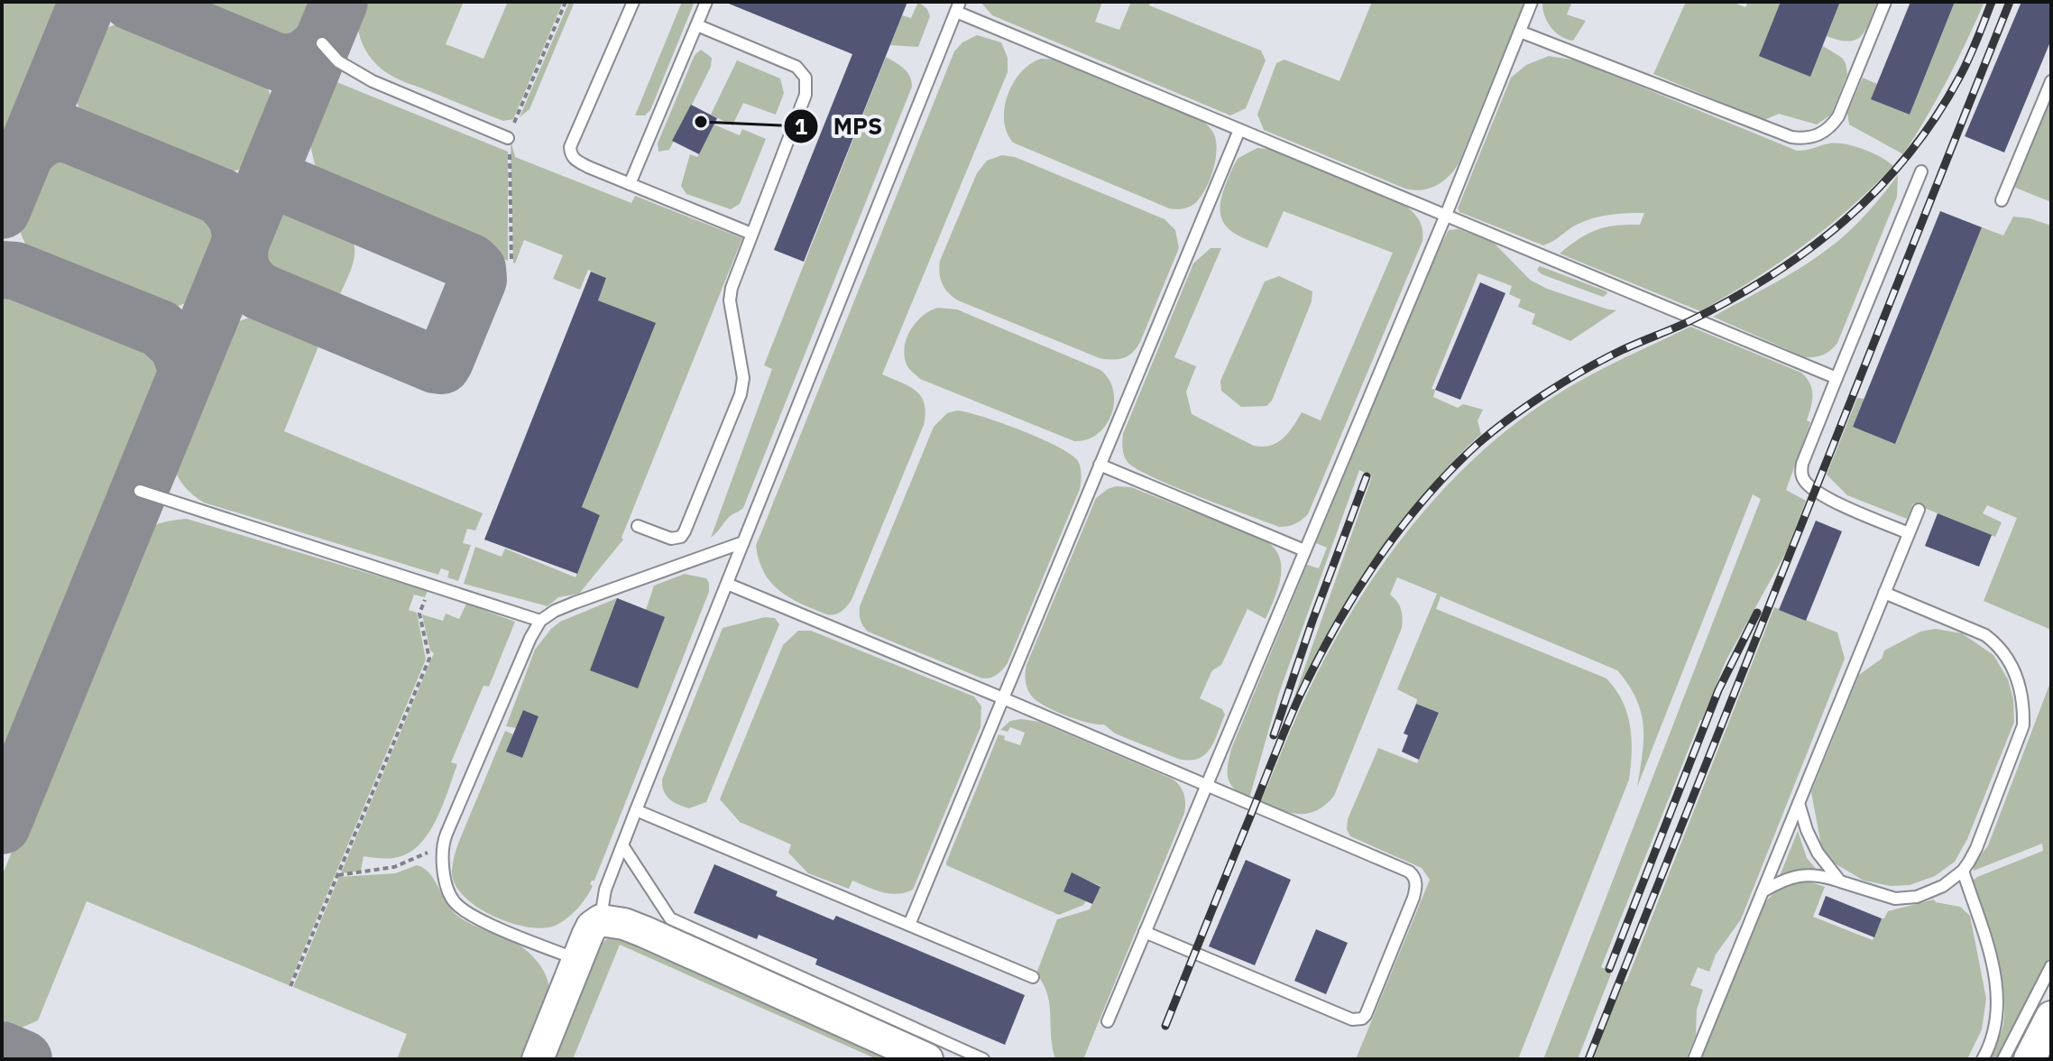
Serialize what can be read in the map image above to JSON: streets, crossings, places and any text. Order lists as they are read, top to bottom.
{
  "places": ["MPS"]
}
